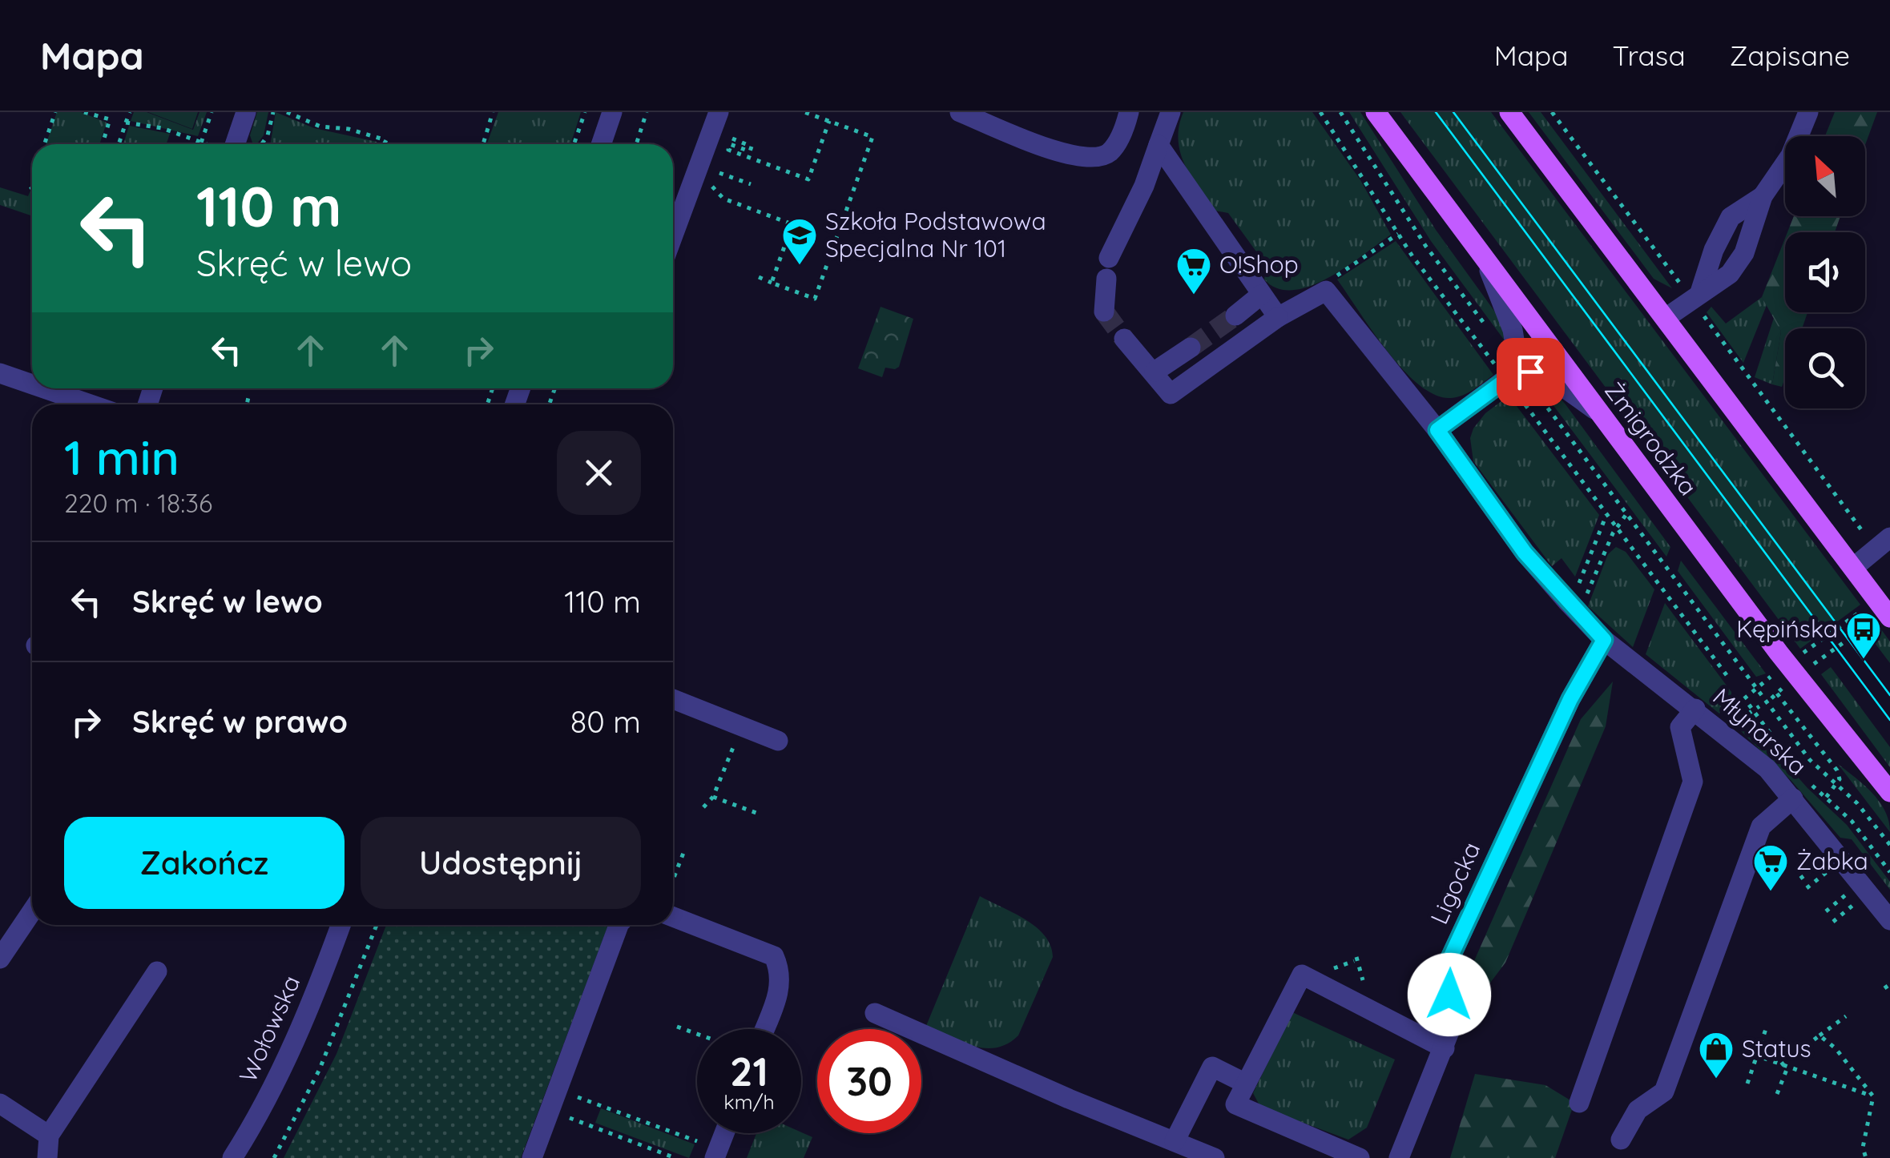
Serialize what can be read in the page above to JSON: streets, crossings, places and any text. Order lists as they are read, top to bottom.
{
  "streets": {
    "main road": ["Żmigrodzka"],
    "street": ["Młynarska", "Ligocka", "Wołowska"]
  },
  "crossings": [
    ["Młynarska", "Ligocka"]
  ],
  "places": {
    "school or university": ["Szkoła Podstawowa Specjalna Nr 101"],
    "supermarket": ["O!Shop", "Żabka"],
    "bus stop": ["Kępińska"],
    "shop": ["Status"]
  },
  "north": "top left",
  "page": {
    "header": "Mapa",
    "nav": ["Mapa", "Trasa", "Zapisane"],
    "turn": ["110 m", "Skręć w lewo"],
    "heading": ["1 min", "220 m · 18:36"],
    "list": [
      {
        "name": "Skręć w lewo",
        "value": "110 m"
      },
      {
        "name": "Skręć w prawo",
        "value": "80 m"
      }
    ],
    "buttons": ["Zakończ", "Udostępnij"],
    "speed": "21 km/h",
    "limit": "30"
  }
}
